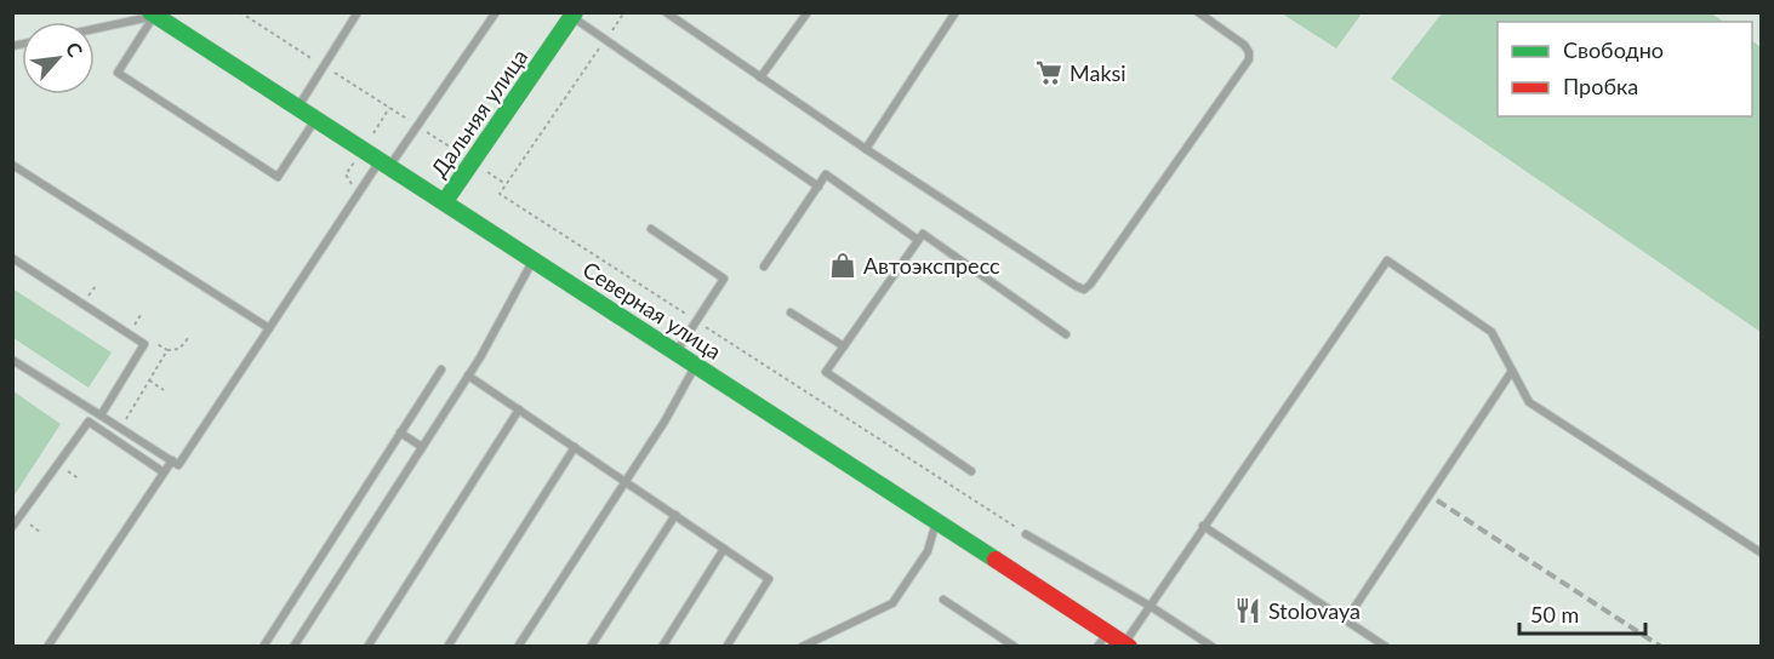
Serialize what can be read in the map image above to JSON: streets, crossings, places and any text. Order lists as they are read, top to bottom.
{
  "streets": {
    "street": ["Дальняя улица", "Северная улица"]
  },
  "crossings": [
    ["Дальняя улица", "Северная улица"]
  ],
  "places": {
    "supermarket": ["Maksi"],
    "shop": ["Автоэкспресс"],
    "restaurant": ["Stolovaya"]
  },
  "legend": ["Свободно", "Пробка"],
  "scale_bar": "50 m",
  "north": "top right"
}
